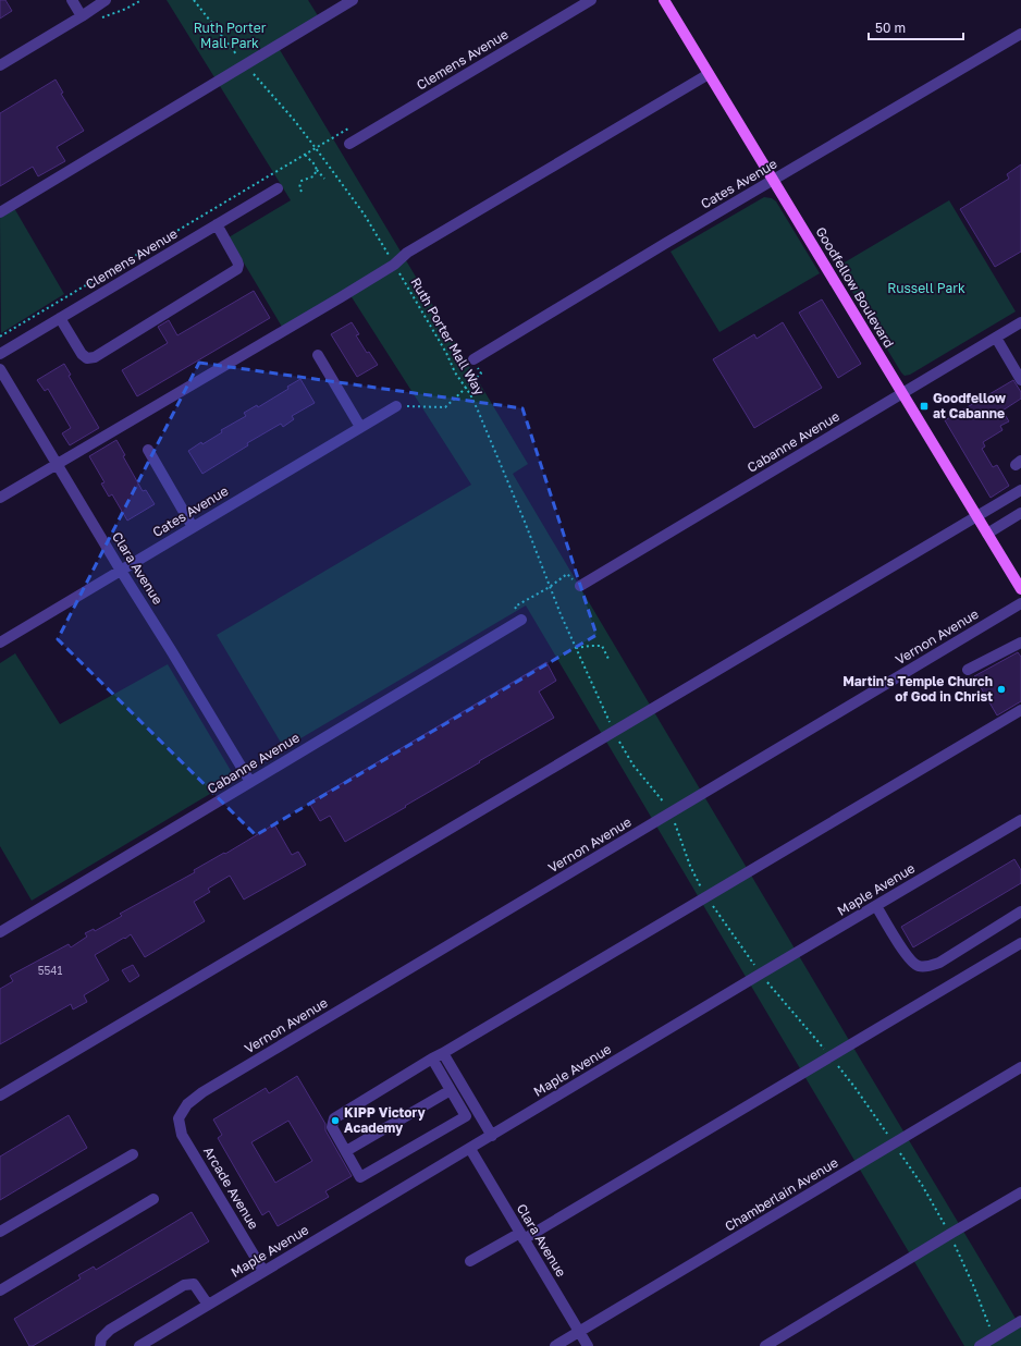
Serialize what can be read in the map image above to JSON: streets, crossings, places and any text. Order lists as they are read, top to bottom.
{
  "streets": {
    "main road": ["Goodfellow Boulevard"],
    "street": [
      "Clemens Avenue",
      "Cates Avenue",
      "Cabanne Avenue",
      "Clara Avenue",
      "Vernon Avenue",
      "Maple Avenue",
      "Arcade Avenue",
      "Chamberlain Avenue"
    ],
    "path": ["Ruth Porter Mall Way"]
  },
  "crossings": [
    ["Cates Avenue", "Goodfellow Boulevard"],
    ["Cates Avenue", "Clara Avenue"],
    ["Goodfellow Boulevard", "Cabanne Avenue"],
    ["Cabanne Avenue", "Clara Avenue"],
    ["Clara Avenue", "Maple Avenue"],
    ["Clara Avenue", "Chamberlain Avenue"],
    ["Vernon Avenue", "Arcade Avenue"],
    ["Maple Avenue", "Arcade Avenue"]
  ],
  "parks": ["Ruth Porter Mall Park", "Russell Park"],
  "places": {
    "transit": ["Goodfellow at Cabanne"],
    "other": ["Martin's Temple Church of God in Christ", "KIPP Victory Academy"]
  },
  "house_numbers": ["5541"],
  "scale_bar": "50 m"
}
